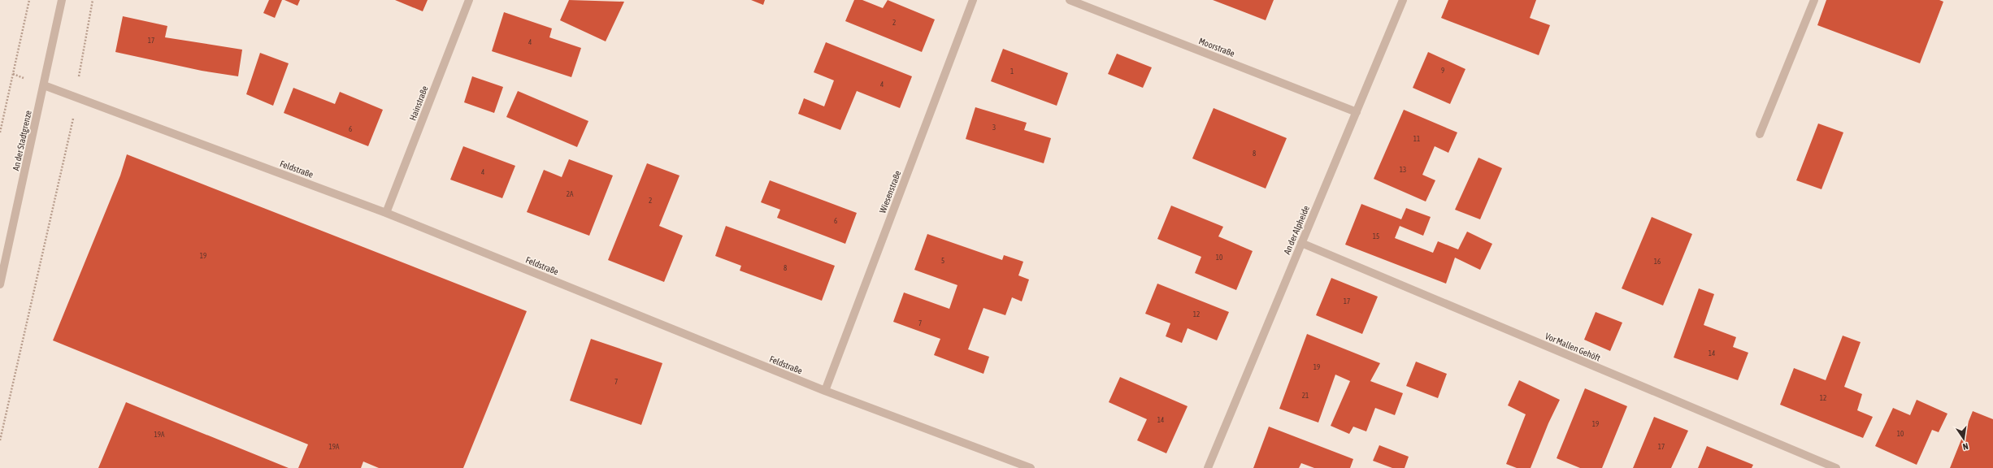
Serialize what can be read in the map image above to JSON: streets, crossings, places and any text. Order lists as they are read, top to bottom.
{
  "streets": {
    "street": [
      "Moorstraße",
      "Hainstraße",
      "An der Stadtgrenze",
      "Feldstraße",
      "Wiesenstraße",
      "An der Alpheide",
      "Vor Mallen Gehöft"
    ]
  },
  "crossings": [
    ["Moorstraße", "An der Alpheide"],
    ["Hainstraße", "Feldstraße"],
    ["An der Stadtgrenze", "Feldstraße"],
    ["Feldstraße", "Wiesenstraße"],
    ["An der Alpheide", "Vor Mallen Gehöft"]
  ],
  "house_numbers": [
    "2",
    "17",
    "4",
    "9",
    "1",
    "4",
    "3",
    "6",
    "11",
    "8",
    "13",
    "4",
    "2A",
    "2",
    "6",
    "15",
    "19",
    "10",
    "5",
    "16",
    "8",
    "17",
    "12",
    "7",
    "14",
    "19",
    "7",
    "21",
    "12",
    "14",
    "19",
    "10",
    "19A",
    "19A",
    "17"
  ],
  "north": "bottom"
}
